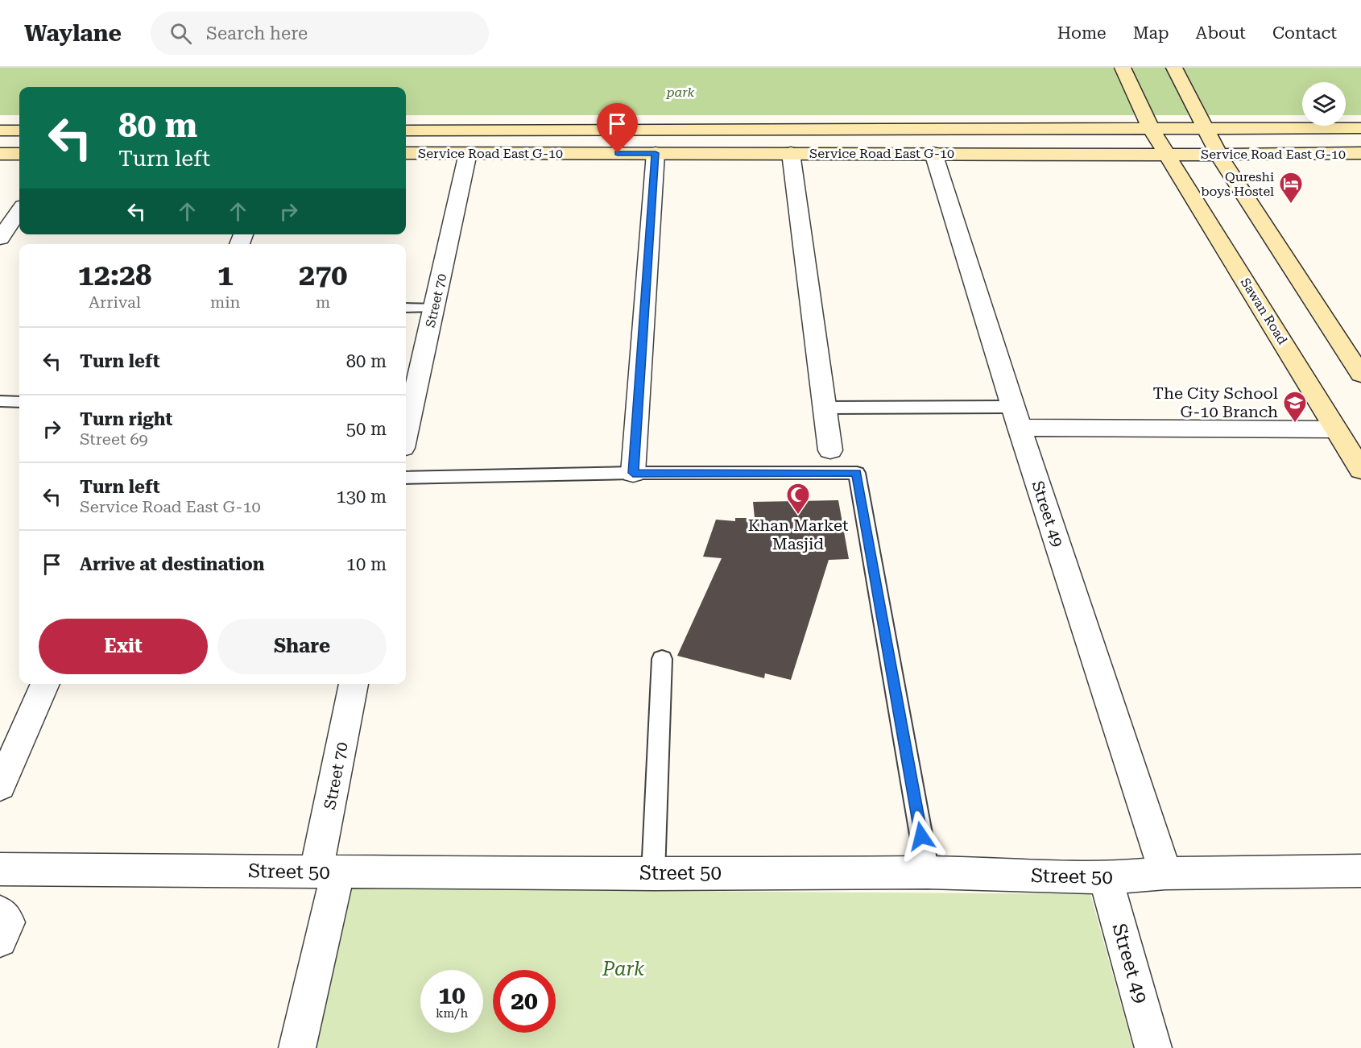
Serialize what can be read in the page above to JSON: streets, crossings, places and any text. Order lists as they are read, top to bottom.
{
  "streets": {
    "main road": ["Service Road East G-10", "Sawan Road"],
    "street": ["Street 70", "Street 49", "Street 50"]
  },
  "crossings": [
    ["Service Road East G-10", "Street 70"],
    ["Service Road East G-10", "Sawan Road"],
    ["Service Road East G-10", "Street 49"],
    ["Street 70", "Street 50"],
    ["Street 49", "Street 50"]
  ],
  "parks": ["park", "Park"],
  "places": {
    "hotel": ["Qureshi boys Hostel"],
    "school or university": ["The City School G-10 Branch"],
    "mosque": ["Khan Market Masjid"]
  },
  "page": {
    "header": "Waylane",
    "search": "Search here",
    "nav": [
      "Home",
      "Map",
      "About",
      "Contact"
    ],
    "turn": ["80 m", "Turn left"],
    "eta": [
      "12:28",
      "Arrival",
      "1",
      "min",
      "270",
      "m"
    ],
    "list": [
      {
        "name": "Turn left",
        "value": "80 m"
      },
      {
        "name": "Turn right",
        "note": "Street 69",
        "value": "50 m"
      },
      {
        "name": "Turn left",
        "note": "Service Road East G-10",
        "value": "130 m"
      },
      {
        "name": "Arrive at destination",
        "value": "10 m"
      }
    ],
    "buttons": ["Exit", "Share"],
    "speed": "10 km/h",
    "limit": "20"
  }
}
